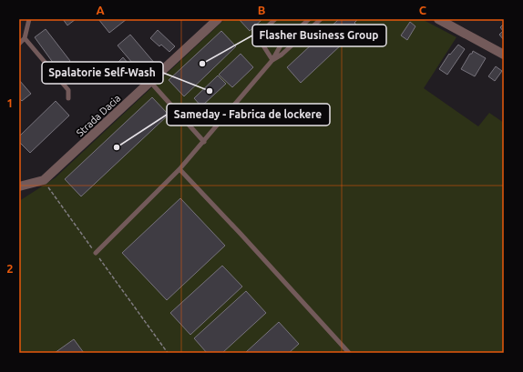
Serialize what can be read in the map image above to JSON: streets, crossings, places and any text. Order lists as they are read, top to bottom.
{
  "streets": {
    "street": ["Strada Dacia"]
  },
  "places": ["Flasher Business Group", "Spalatorie Self-Wash", "Sameday - Fabrica de lockere"],
  "grid": {
    "columns": ["A", "B", "C"],
    "rows": ["1", "2"]
  }
}
